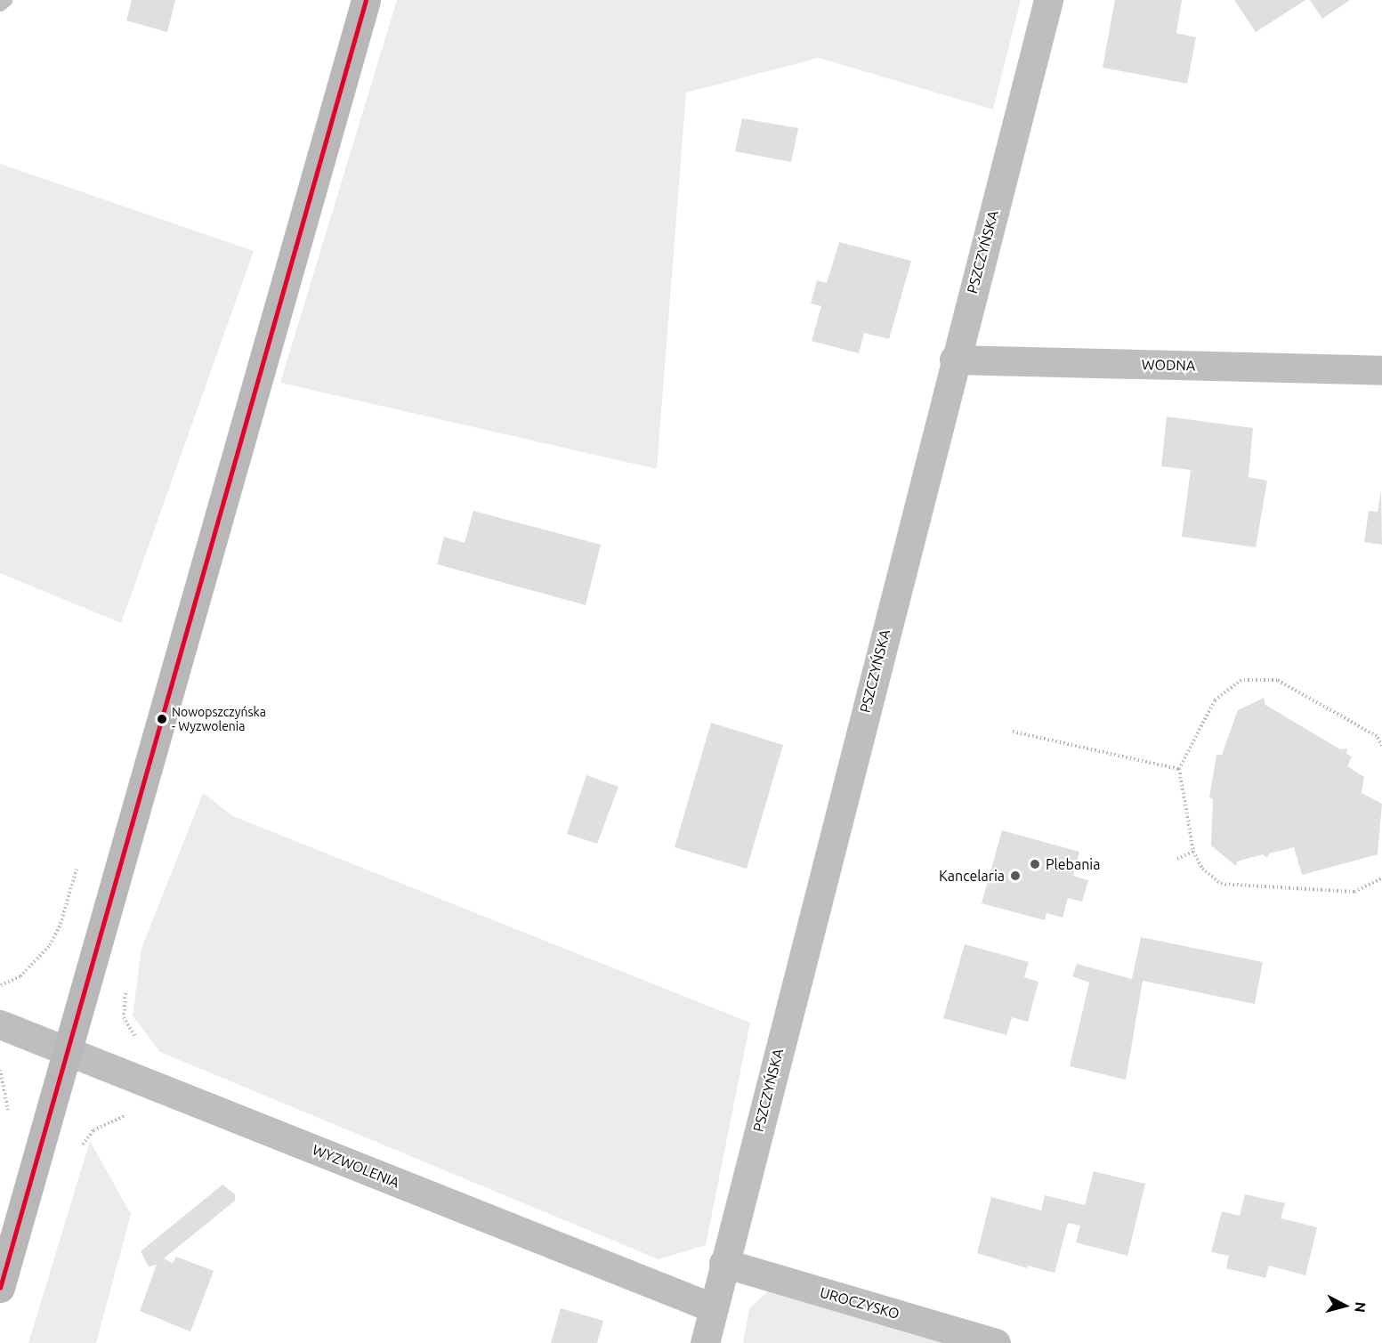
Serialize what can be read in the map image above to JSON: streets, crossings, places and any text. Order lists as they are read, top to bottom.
{
  "streets": {
    "street": [
      "PSZCZYŃSKA",
      "WODNA",
      "WYZWOLENIA",
      "UROCZYSKO"
    ]
  },
  "crossings": [
    ["PSZCZYŃSKA", "WODNA"],
    ["PSZCZYŃSKA", "WYZWOLENIA"],
    ["PSZCZYŃSKA", "UROCZYSKO"]
  ],
  "places": ["Nowopszczyńska - Wyzwolenia", "Plebania", "Kancelaria"],
  "north": "right"
}
